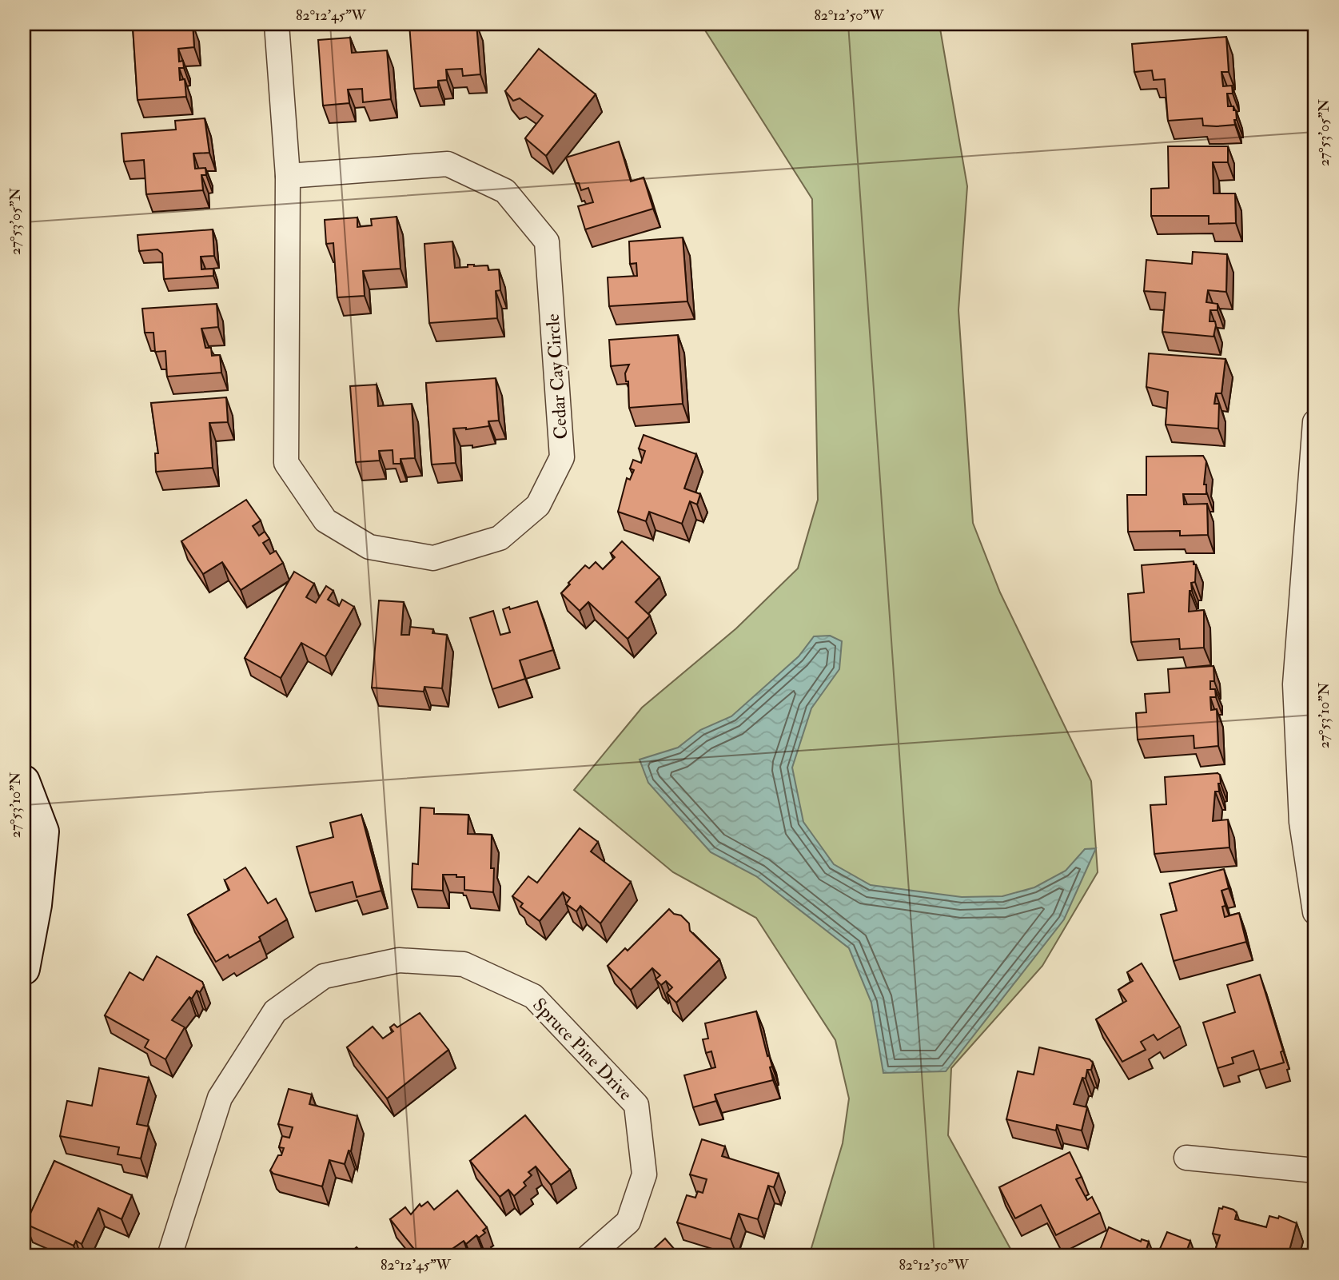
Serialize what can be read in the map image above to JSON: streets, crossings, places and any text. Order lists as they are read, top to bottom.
{
  "streets": {
    "street": ["Cedar Cay Circle", "Spruce Pine Drive"]
  },
  "coordinates": [
    "82°12'45\"W",
    "82°12'50\"W",
    "27°53'05\"N",
    "27°53'10\"N"
  ]
}
